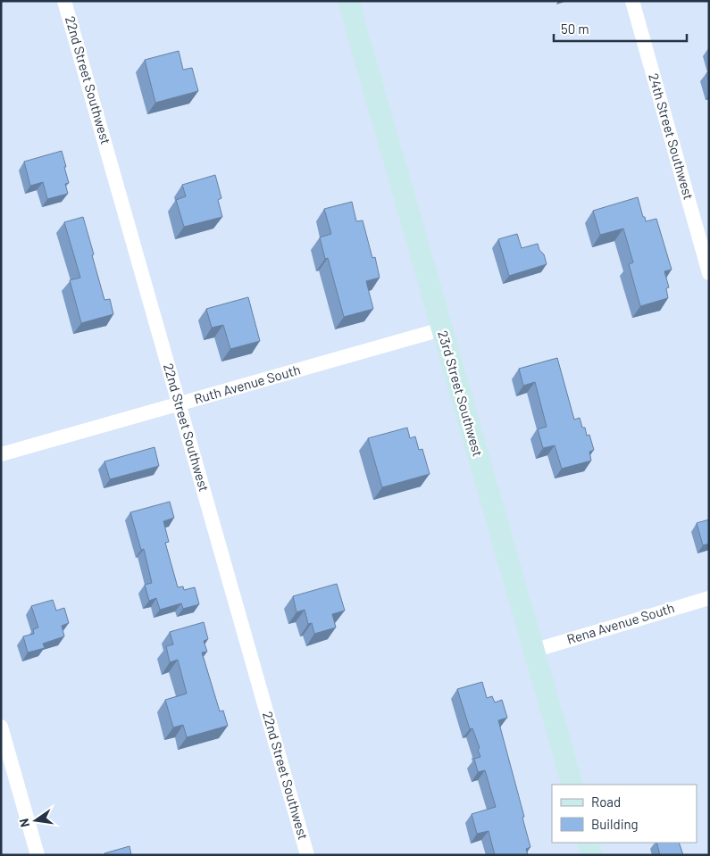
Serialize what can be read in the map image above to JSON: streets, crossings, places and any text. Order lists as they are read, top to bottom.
{
  "streets": {
    "street": [
      "22nd Street Southwest",
      "24th Street Southwest",
      "Ruth Avenue South",
      "23rd Street Southwest",
      "Rena Avenue South"
    ]
  },
  "crossings": [
    ["22nd Street Southwest", "Ruth Avenue South"],
    ["Ruth Avenue South", "23rd Street Southwest"],
    ["23rd Street Southwest", "Rena Avenue South"]
  ],
  "legend": ["Road", "Building"],
  "scale_bar": "50 m",
  "north": "left"
}
